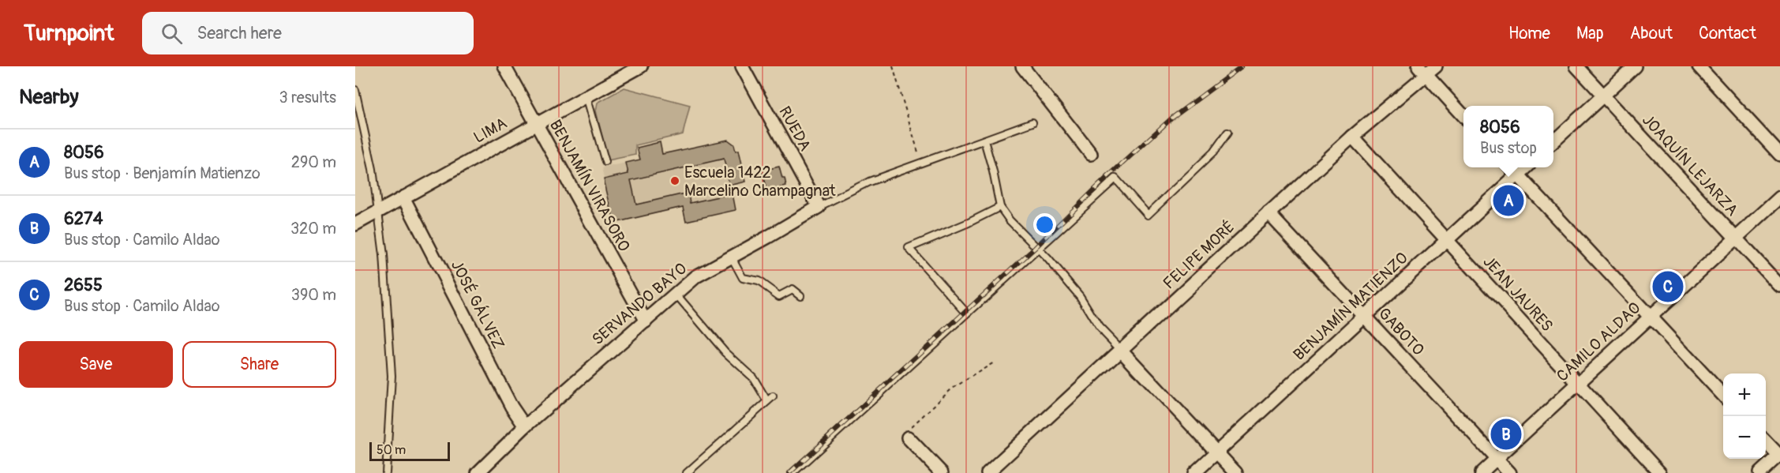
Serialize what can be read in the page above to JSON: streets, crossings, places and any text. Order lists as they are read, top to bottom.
{
  "streets": {
    "street": [
      "RUEDA",
      "LIMA",
      "JOAQUÍN LEJARZA",
      "BENJAMÍN VIRASORO",
      "FELIPE MORÉ",
      "JEAN JAURES",
      "SERVANDO BAYO",
      "JOSÉ GÁLVEZ",
      "BENJAMÍN MATIENZO",
      "GABOTO",
      "CAMILO ALDAO"
    ]
  },
  "crossings": [
    ["RUEDA", "SERVANDO BAYO"],
    ["LIMA", "BENJAMÍN VIRASORO"],
    ["LIMA", "JOSÉ GÁLVEZ"],
    ["JOAQUÍN LEJARZA", "CAMILO ALDAO"],
    ["BENJAMÍN VIRASORO", "SERVANDO BAYO"],
    ["FELIPE MORÉ", "JEAN JAURES"],
    ["FELIPE MORÉ", "GABOTO"],
    ["JEAN JAURES", "BENJAMÍN MATIENZO"],
    ["JEAN JAURES", "CAMILO ALDAO"],
    ["SERVANDO BAYO", "JOSÉ GÁLVEZ"],
    ["BENJAMÍN MATIENZO", "GABOTO"],
    ["GABOTO", "CAMILO ALDAO"]
  ],
  "places": ["Escuela 1422 Marcelino Champagnat"],
  "scale_bar": "50 m",
  "page": {
    "header": "Turnpoint",
    "search": "Search here",
    "nav": [
      "Home",
      "Map",
      "About",
      "Contact"
    ],
    "heading": ["Nearby", "3 results"],
    "popup": ["8056", "Bus stop"],
    "list": [
      {
        "mark": "A",
        "name": "8056",
        "note": "Bus stop · Benjamín Matienzo",
        "value": "290 m"
      },
      {
        "mark": "B",
        "name": "6274",
        "note": "Bus stop · Camilo Aldao",
        "value": "320 m"
      },
      {
        "mark": "C",
        "name": "2655",
        "note": "Bus stop · Camilo Aldao",
        "value": "390 m"
      }
    ],
    "pins": ["A", "C", "B"],
    "buttons": ["Save", "Share"],
    "map_buttons": ["+", "−"],
    "scale": "50 m"
  }
}
